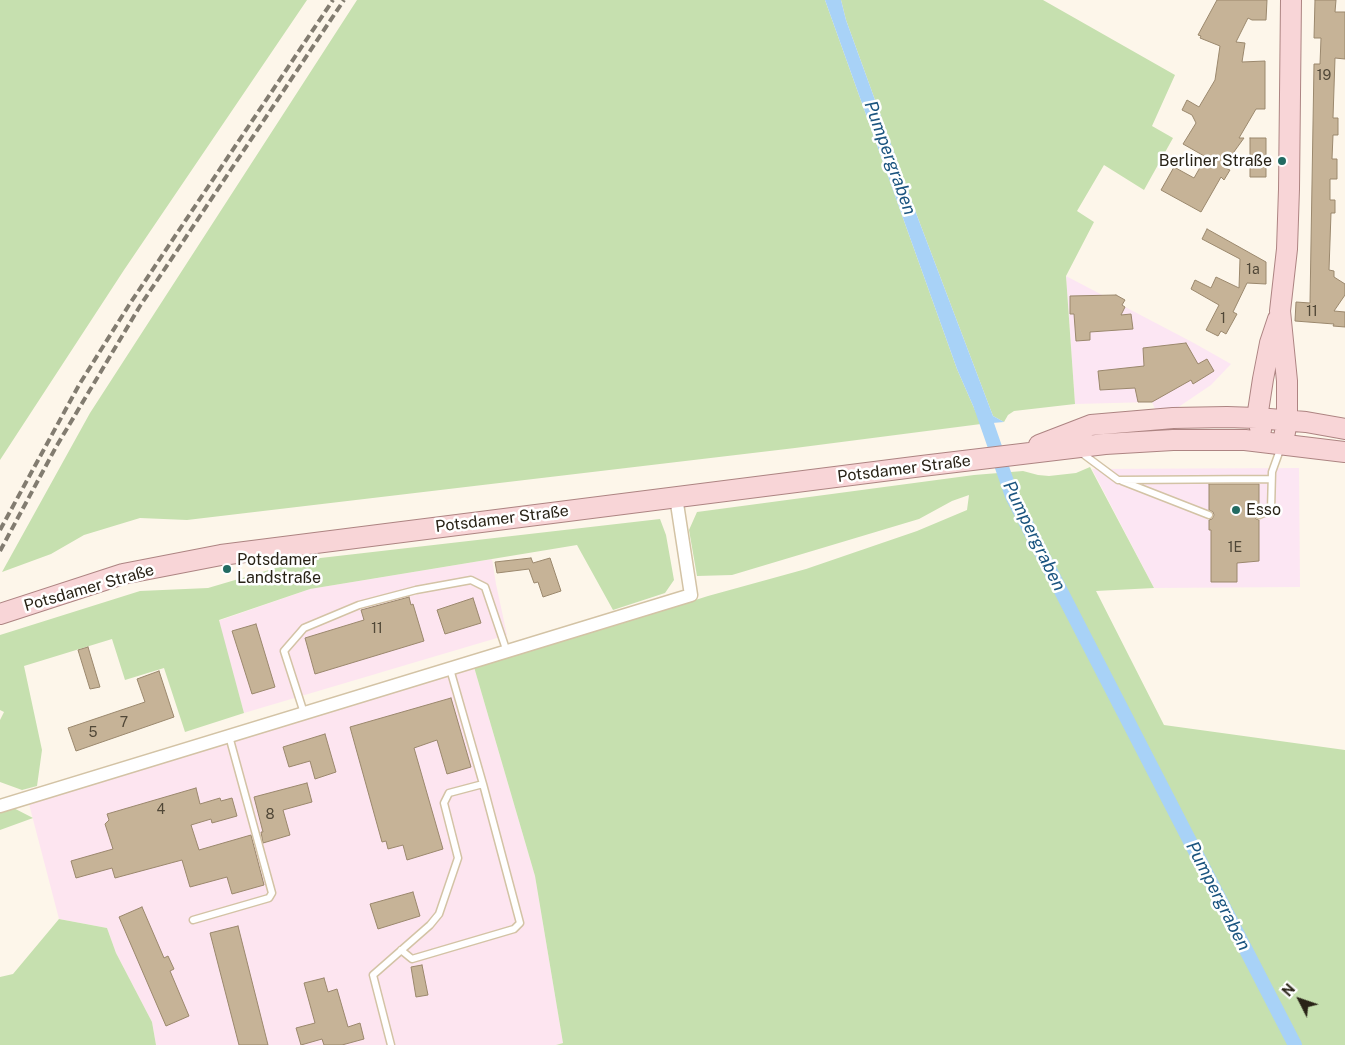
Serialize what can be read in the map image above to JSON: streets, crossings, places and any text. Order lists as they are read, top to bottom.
{
  "streets": {
    "main road": ["Potsdamer Straße"]
  },
  "water": ["Pumpergraben"],
  "places": ["Berliner Straße", "Esso", "Potsdamer Landstraße"],
  "house_numbers": [
    "19",
    "1a",
    "11",
    "1",
    "1E",
    "11",
    "7",
    "5",
    "4",
    "8"
  ],
  "north": "top left"
}
